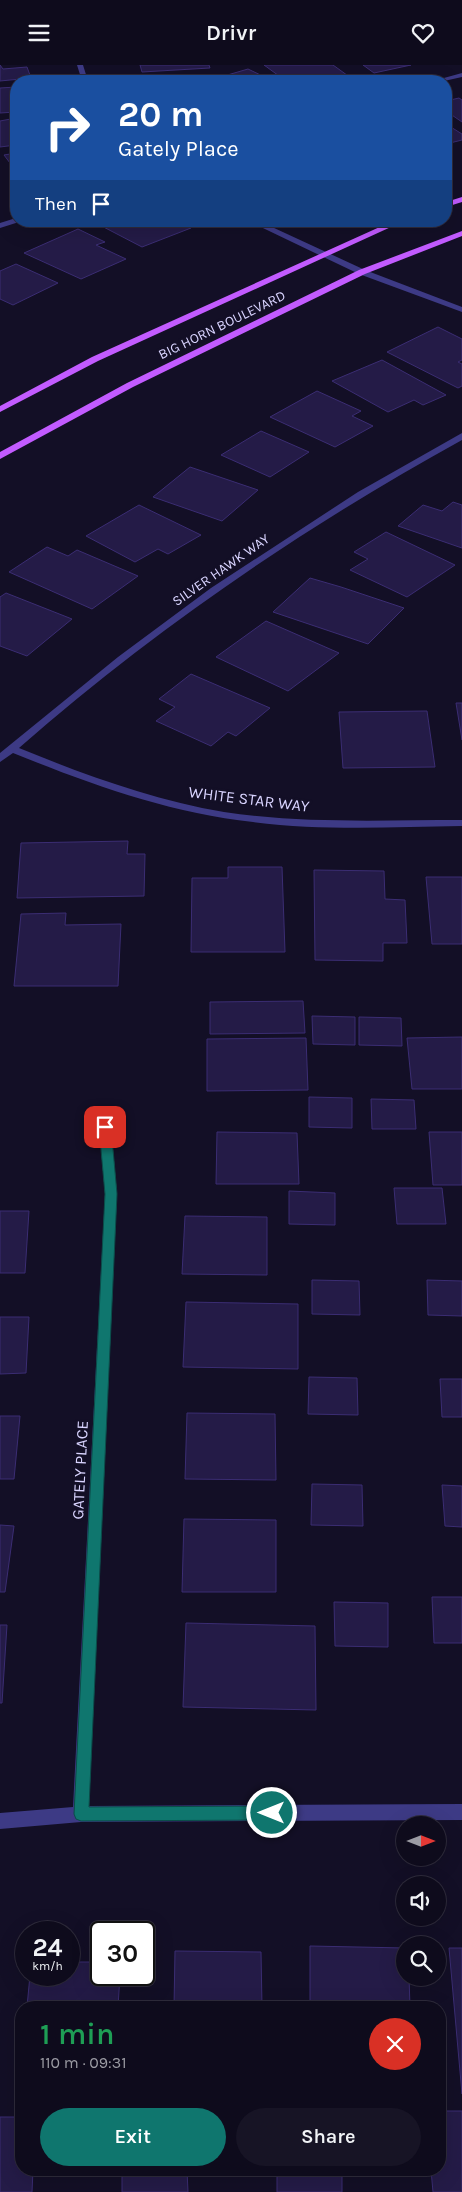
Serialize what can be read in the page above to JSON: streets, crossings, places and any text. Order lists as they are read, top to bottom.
{
  "streets": {
    "main road": ["BIG HORN BOULEVARD"],
    "street": ["SILVER HAWK WAY", "WHITE STAR WAY", "GATELY PLACE"]
  },
  "crossings": [
    ["SILVER HAWK WAY", "WHITE STAR WAY"]
  ],
  "north": "right",
  "page": {
    "header": "Drivr",
    "turn": ["20 m", "Gately Place"],
    "then": "Then",
    "speed": "24 km/h",
    "limit": "30",
    "heading": ["1 min", "110 m · 09:31"],
    "buttons": ["Exit", "Share"]
  }
}
